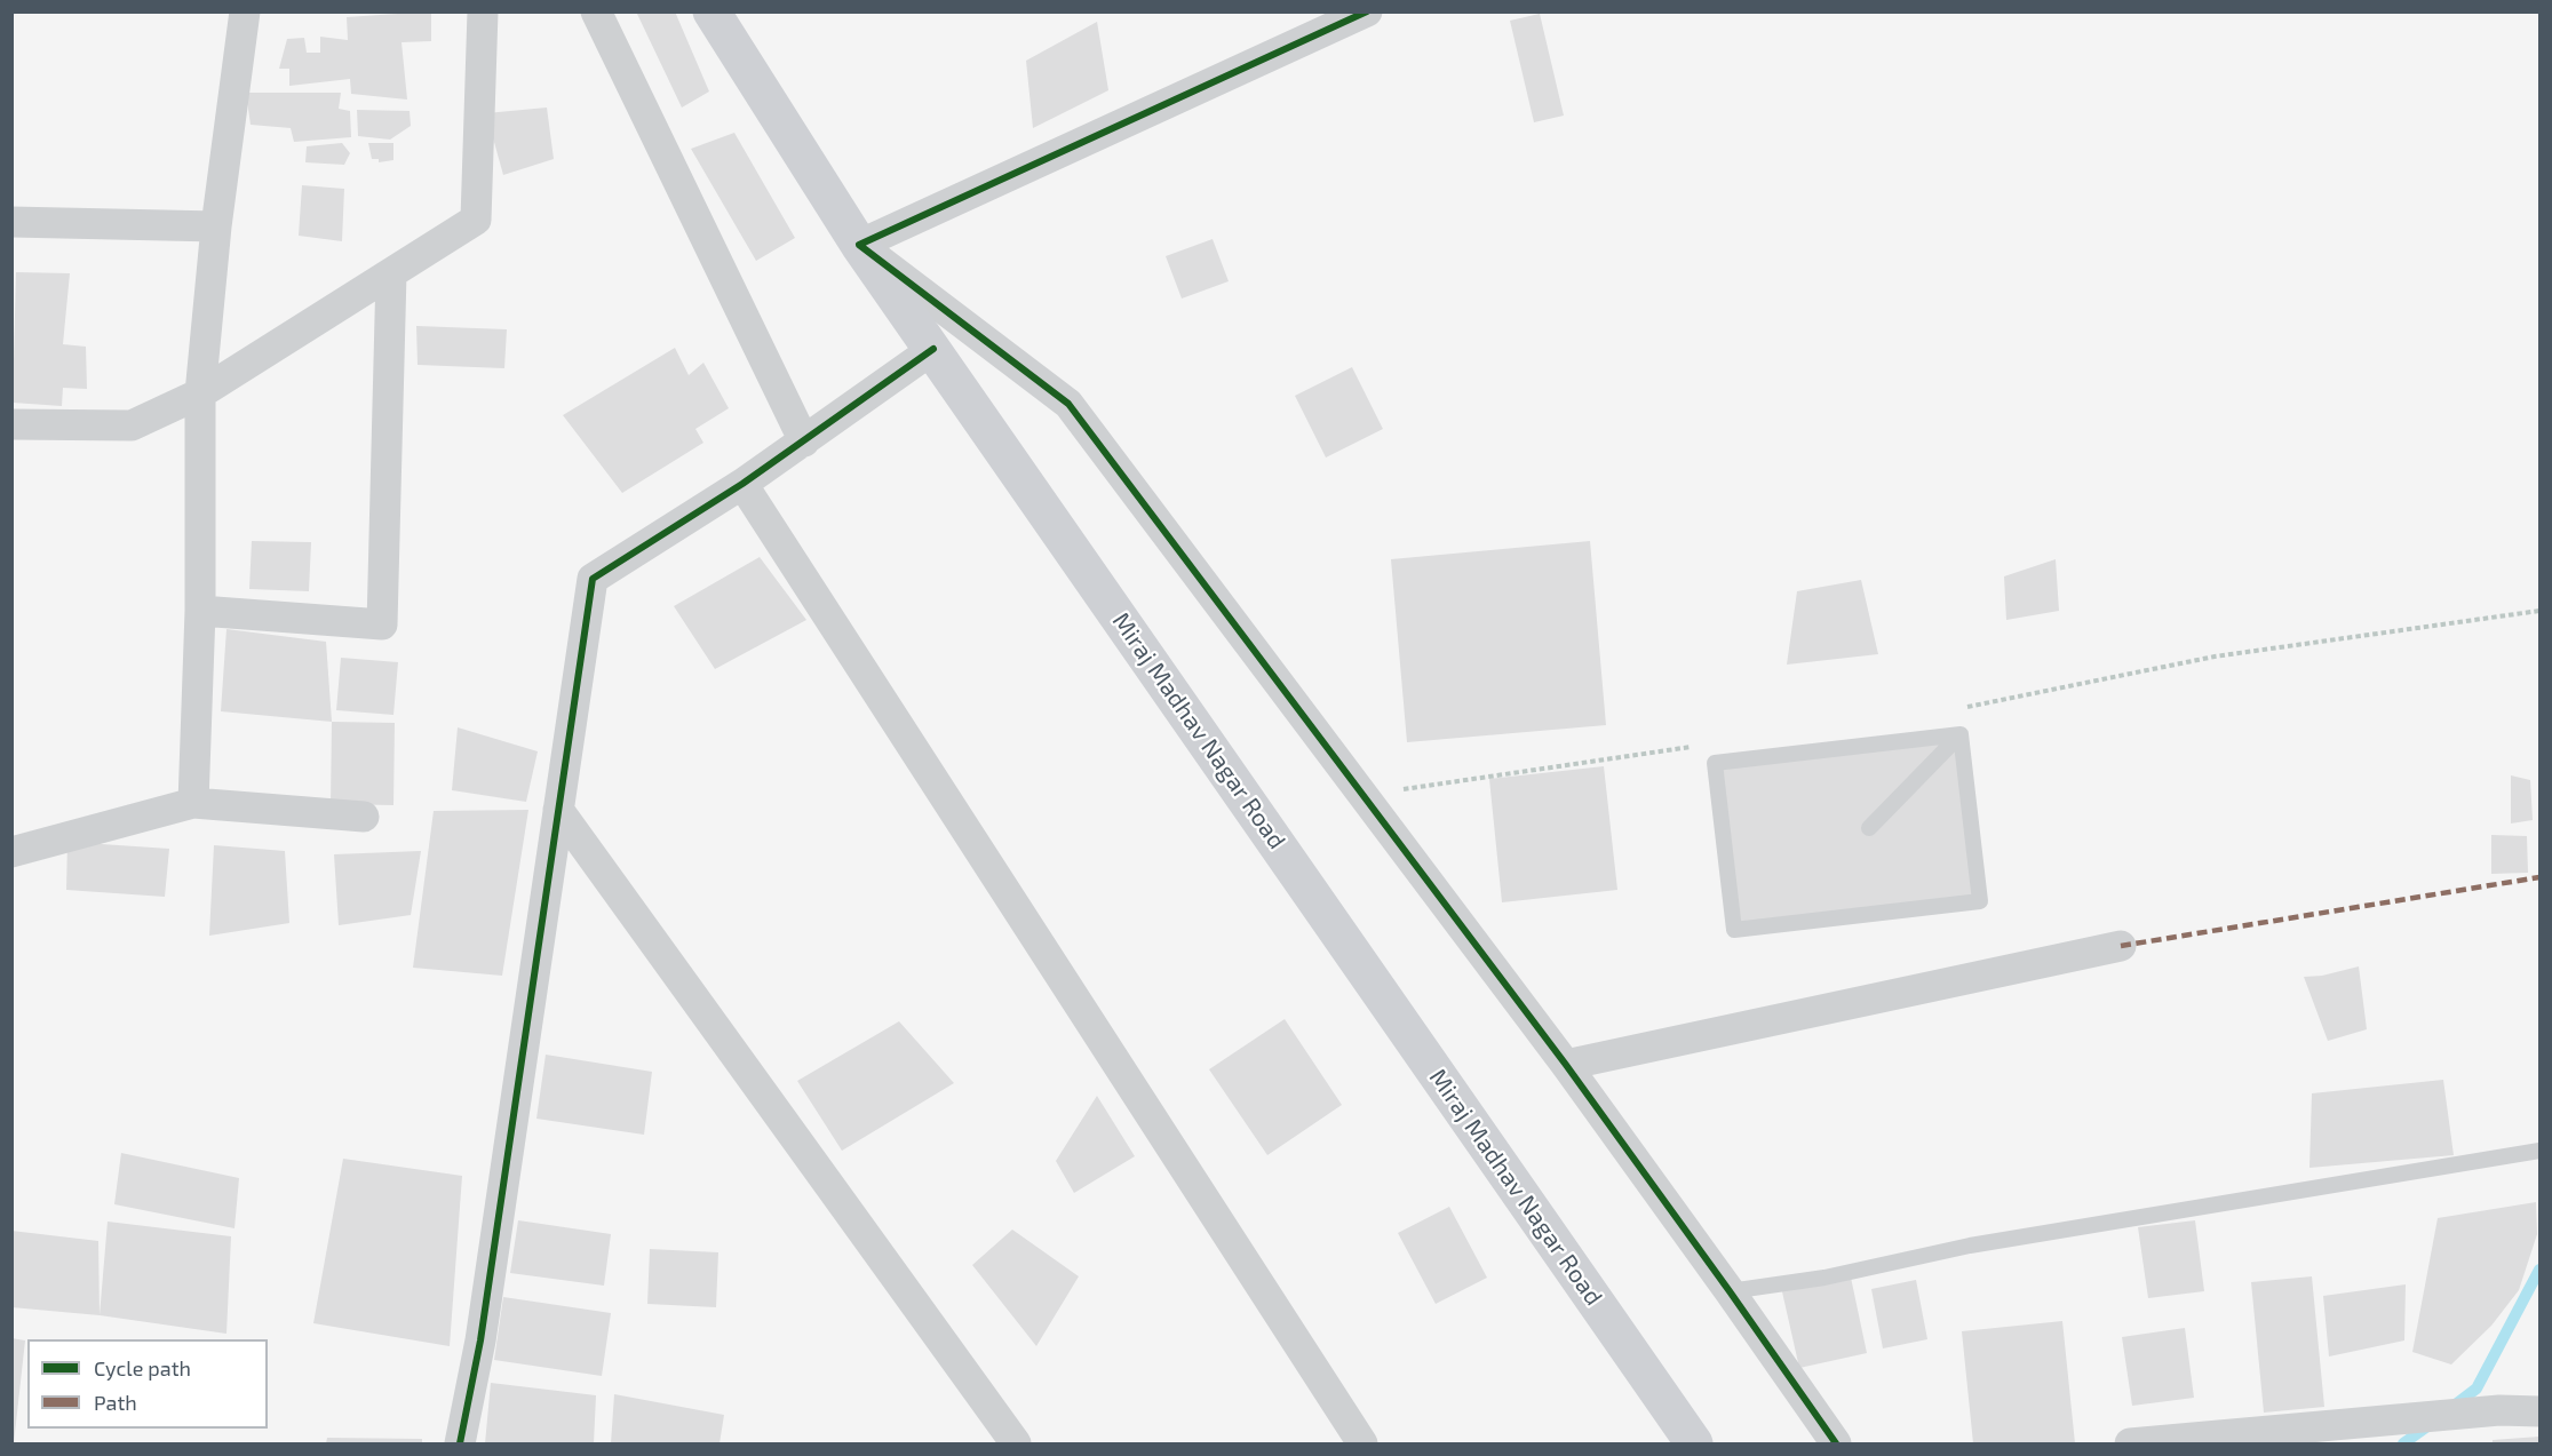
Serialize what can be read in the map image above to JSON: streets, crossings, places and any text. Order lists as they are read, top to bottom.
{
  "streets": {
    "street": ["Miraj Madhav Nagar Road"]
  },
  "legend": ["Cycle path", "Path"]
}
